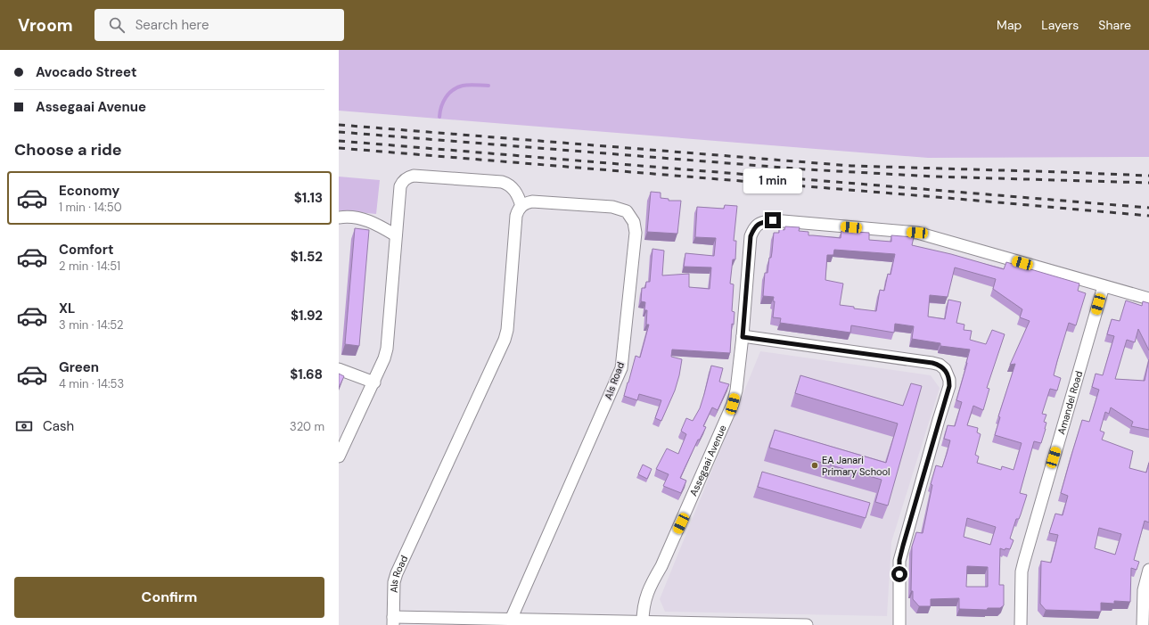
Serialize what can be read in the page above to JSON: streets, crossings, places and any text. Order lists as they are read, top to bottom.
{
  "streets": {
    "street": ["Als Road", "Amandel Road", "Assegaai Avenue"]
  },
  "crossings": [
    ["Amandel Road", "Assegaai Avenue"]
  ],
  "places": ["EA Janari Primary School"],
  "page": {
    "header": "Vroom",
    "search": "Search here",
    "nav": ["Map", "Layers", "Share"],
    "banner": ["Avocado Street", "Assegaai Avenue"],
    "heading": "Choose a ride",
    "bubble": "1 min",
    "list": [
      {
        "name": "Economy",
        "note": "1 min · 14:50",
        "value": "$1.13"
      },
      {
        "name": "Comfort",
        "note": "2 min · 14:51",
        "value": "$1.52"
      },
      {
        "name": "XL",
        "note": "3 min · 14:52",
        "value": "$1.92"
      },
      {
        "name": "Green",
        "note": "4 min · 14:53",
        "value": "$1.68"
      }
    ],
    "pay": ["Cash", "320 m"],
    "buttons": "Confirm"
  }
}
